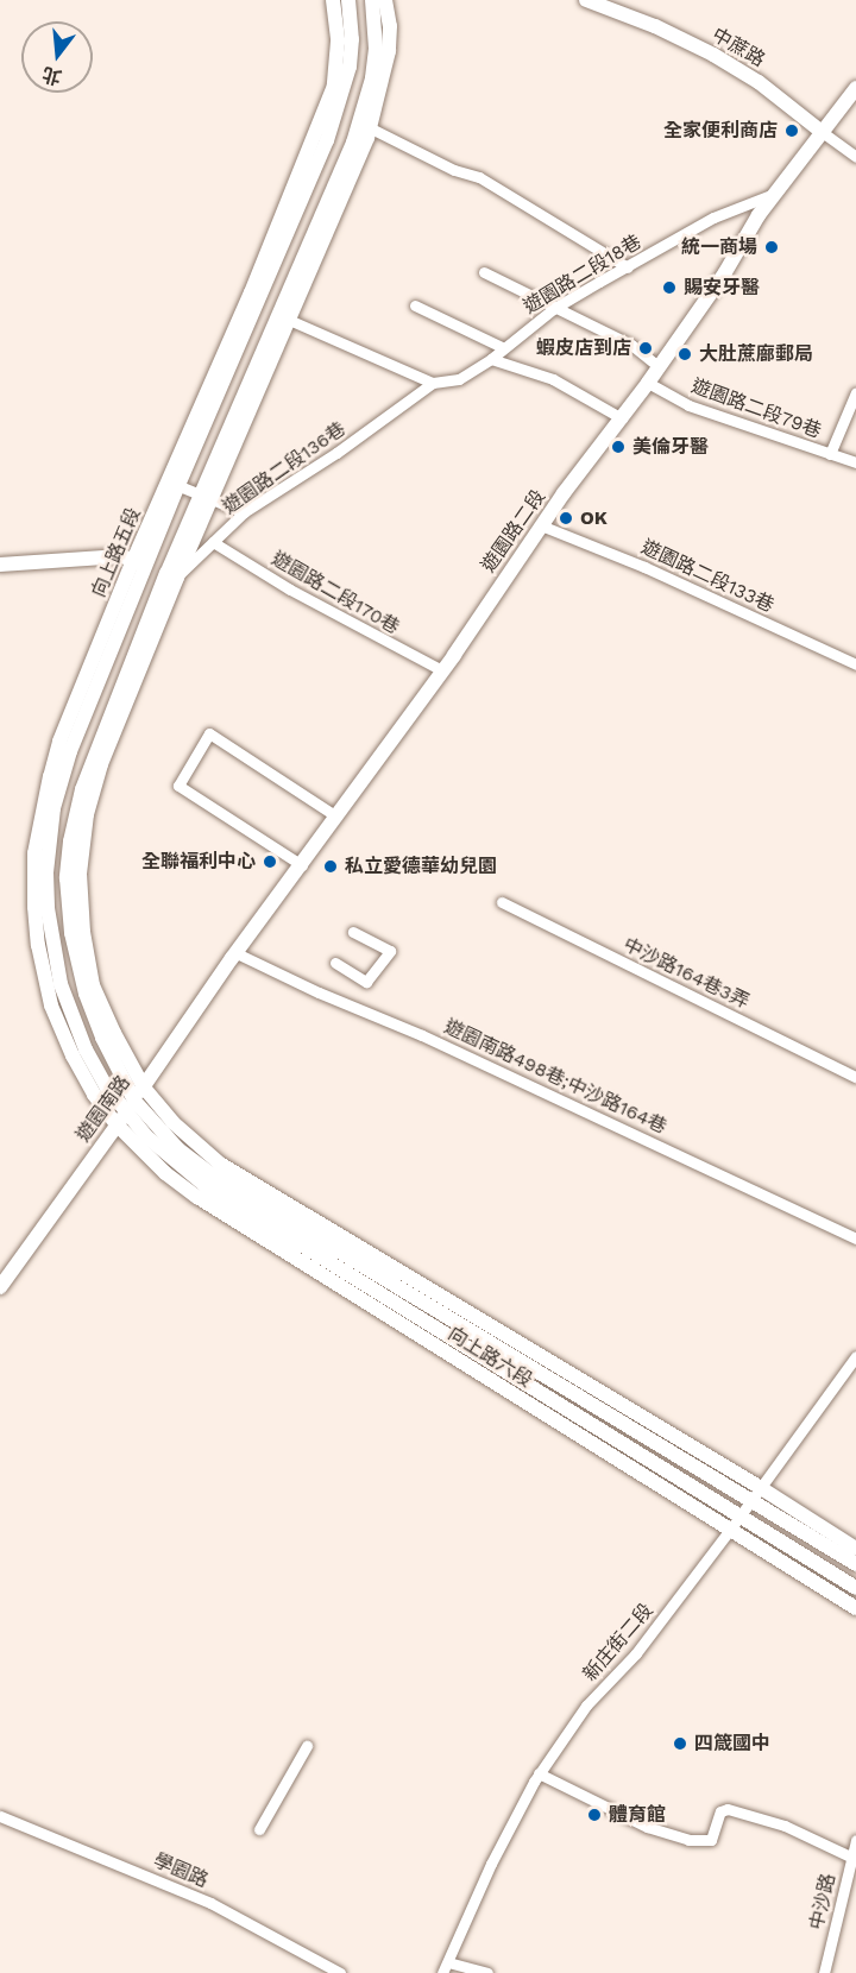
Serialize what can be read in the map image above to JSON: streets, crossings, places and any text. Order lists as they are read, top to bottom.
{
  "streets": {
    "main road": [
      "中蔗路",
      "遊園路二段",
      "向上路五段",
      "遊園南路",
      "向上路六段"
    ],
    "street": [
      "遊園路二段18巷",
      "遊園路二段79巷",
      "遊園路二段136巷",
      "遊園路二段133巷",
      "遊園路二段170巷",
      "中沙路164巷3弄",
      "遊園南路498巷;中沙路164巷",
      "新庄街二段",
      "學園路",
      "中沙路"
    ]
  },
  "crossings": [
    ["中蔗路", "遊園路二段"],
    ["遊園路二段18巷", "遊園路二段136巷"],
    ["遊園路二段18巷", "遊園路二段"],
    ["遊園路二段79巷", "遊園路二段"],
    ["遊園路二段136巷", "遊園路二段170巷"],
    ["遊園路二段", "遊園路二段133巷"],
    ["遊園路二段", "遊園路二段170巷"],
    ["遊園路二段", "遊園南路498巷;中沙路164巷"],
    ["遊園路二段", "遊園南路"],
    ["向上路五段", "遊園南路"],
    ["向上路五段", "向上路六段"],
    ["遊園南路498巷;中沙路164巷", "遊園南路"],
    ["遊園南路", "向上路六段"],
    ["向上路六段", "新庄街二段"]
  ],
  "places": [
    "全家便利商店",
    "統一商場",
    "賜安牙醫",
    "蝦皮店到店",
    "大肚蔗廍郵局",
    "美倫牙醫",
    "OK",
    "全聯福利中心",
    "私立愛德華幼兒園",
    "四箴國中",
    "體育館"
  ],
  "north": "bottom"
}
